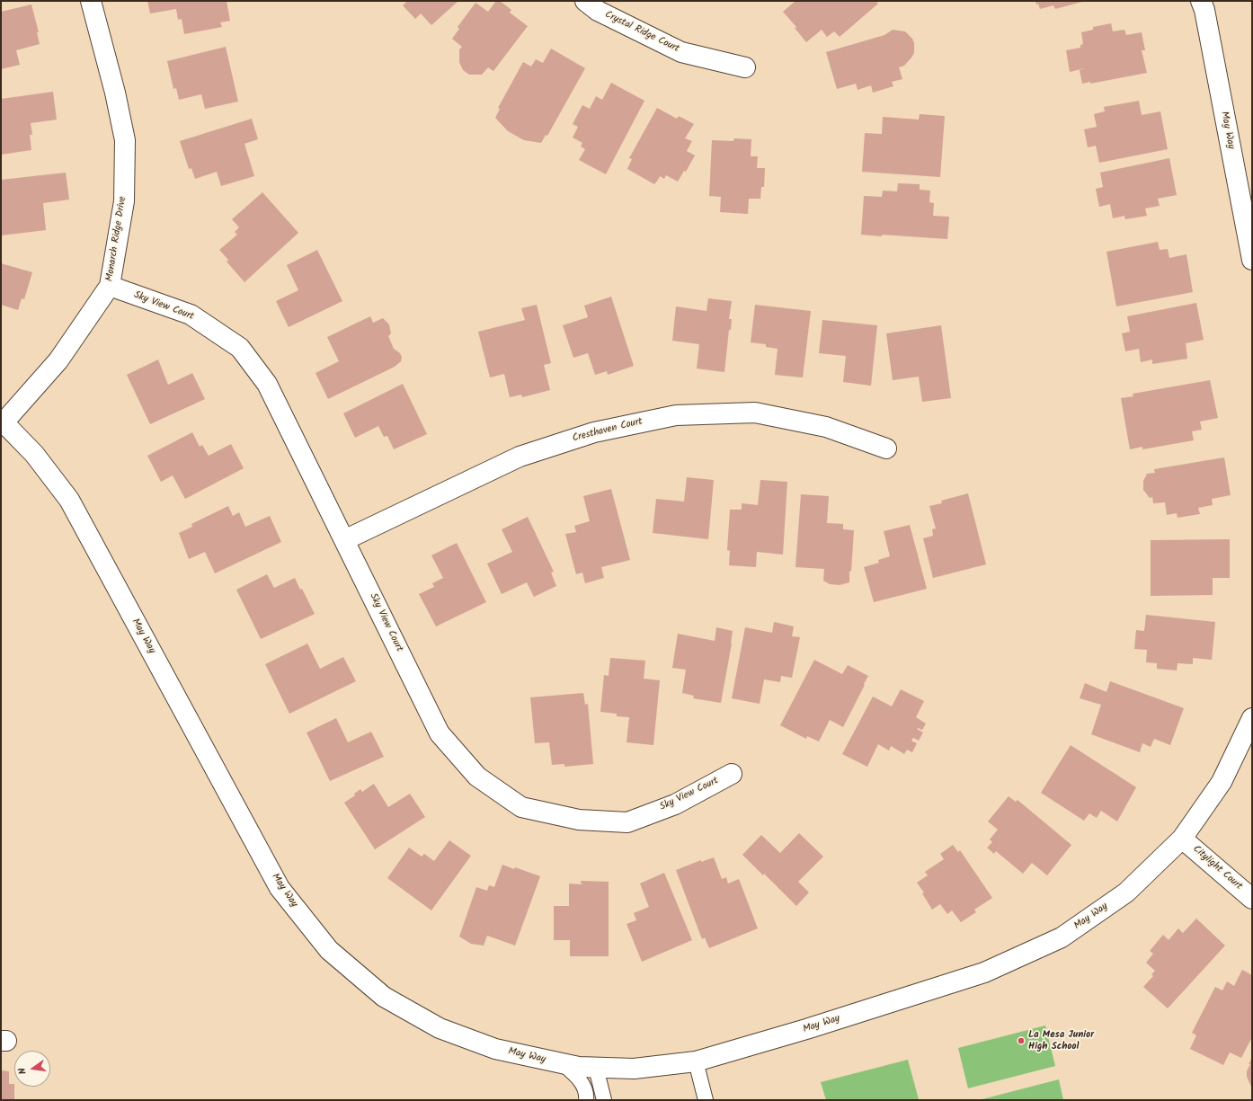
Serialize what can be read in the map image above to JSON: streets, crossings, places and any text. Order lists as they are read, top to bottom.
{
  "streets": {
    "street": [
      "Crystal Ridge Court",
      "May Way",
      "Monarch Ridge Drive",
      "Sky View Court",
      "Cresthaven Court",
      "Citylight Court"
    ]
  },
  "crossings": [
    ["May Way", "Monarch Ridge Drive"],
    ["May Way", "Citylight Court"],
    ["Monarch Ridge Drive", "Sky View Court"],
    ["Sky View Court", "Cresthaven Court"]
  ],
  "places": ["La Mesa Junior High School"],
  "north": "left"
}
